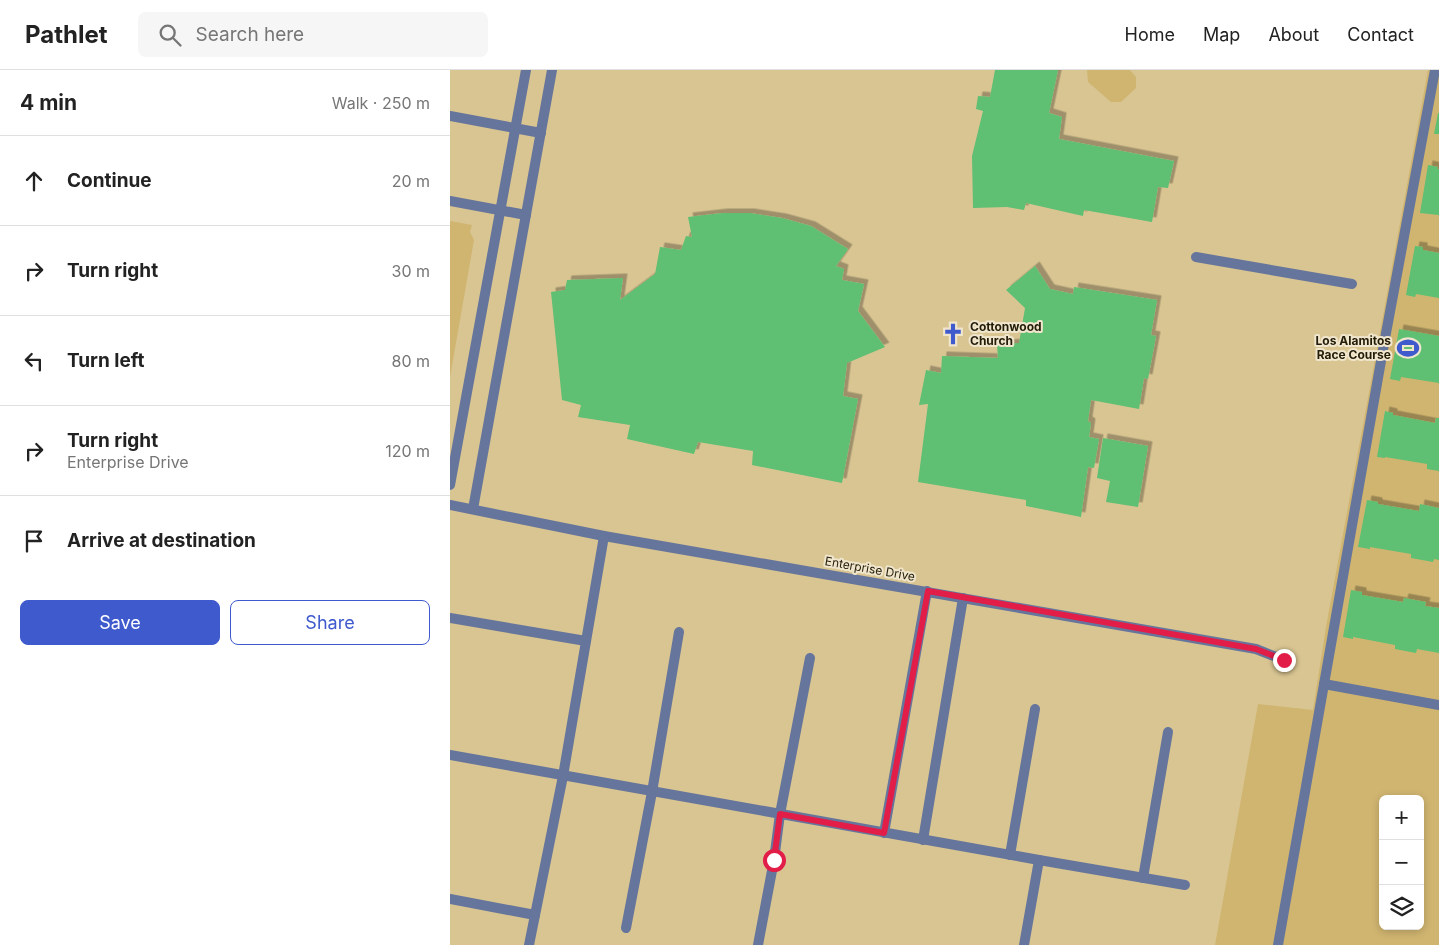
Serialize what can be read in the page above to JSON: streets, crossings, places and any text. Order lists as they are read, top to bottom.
{
  "streets": {
    "street": ["Enterprise Drive"]
  },
  "places": {
    "church": ["Cottonwood Church"],
    "sports": ["Los Alamitos Race Course"]
  },
  "page": {
    "header": "Pathlet",
    "search": "Search here",
    "nav": [
      "Home",
      "Map",
      "About",
      "Contact"
    ],
    "heading": ["4 min", "Walk · 250 m"],
    "list": [
      ["Continue", "20 m"],
      ["Turn right", "30 m"],
      ["Turn left", "80 m"],
      ["Turn right", "Enterprise Drive", "120 m"],
      "Arrive at destination"
    ],
    "buttons": ["Save", "Share"],
    "map_buttons": ["+", "−"]
  }
}
